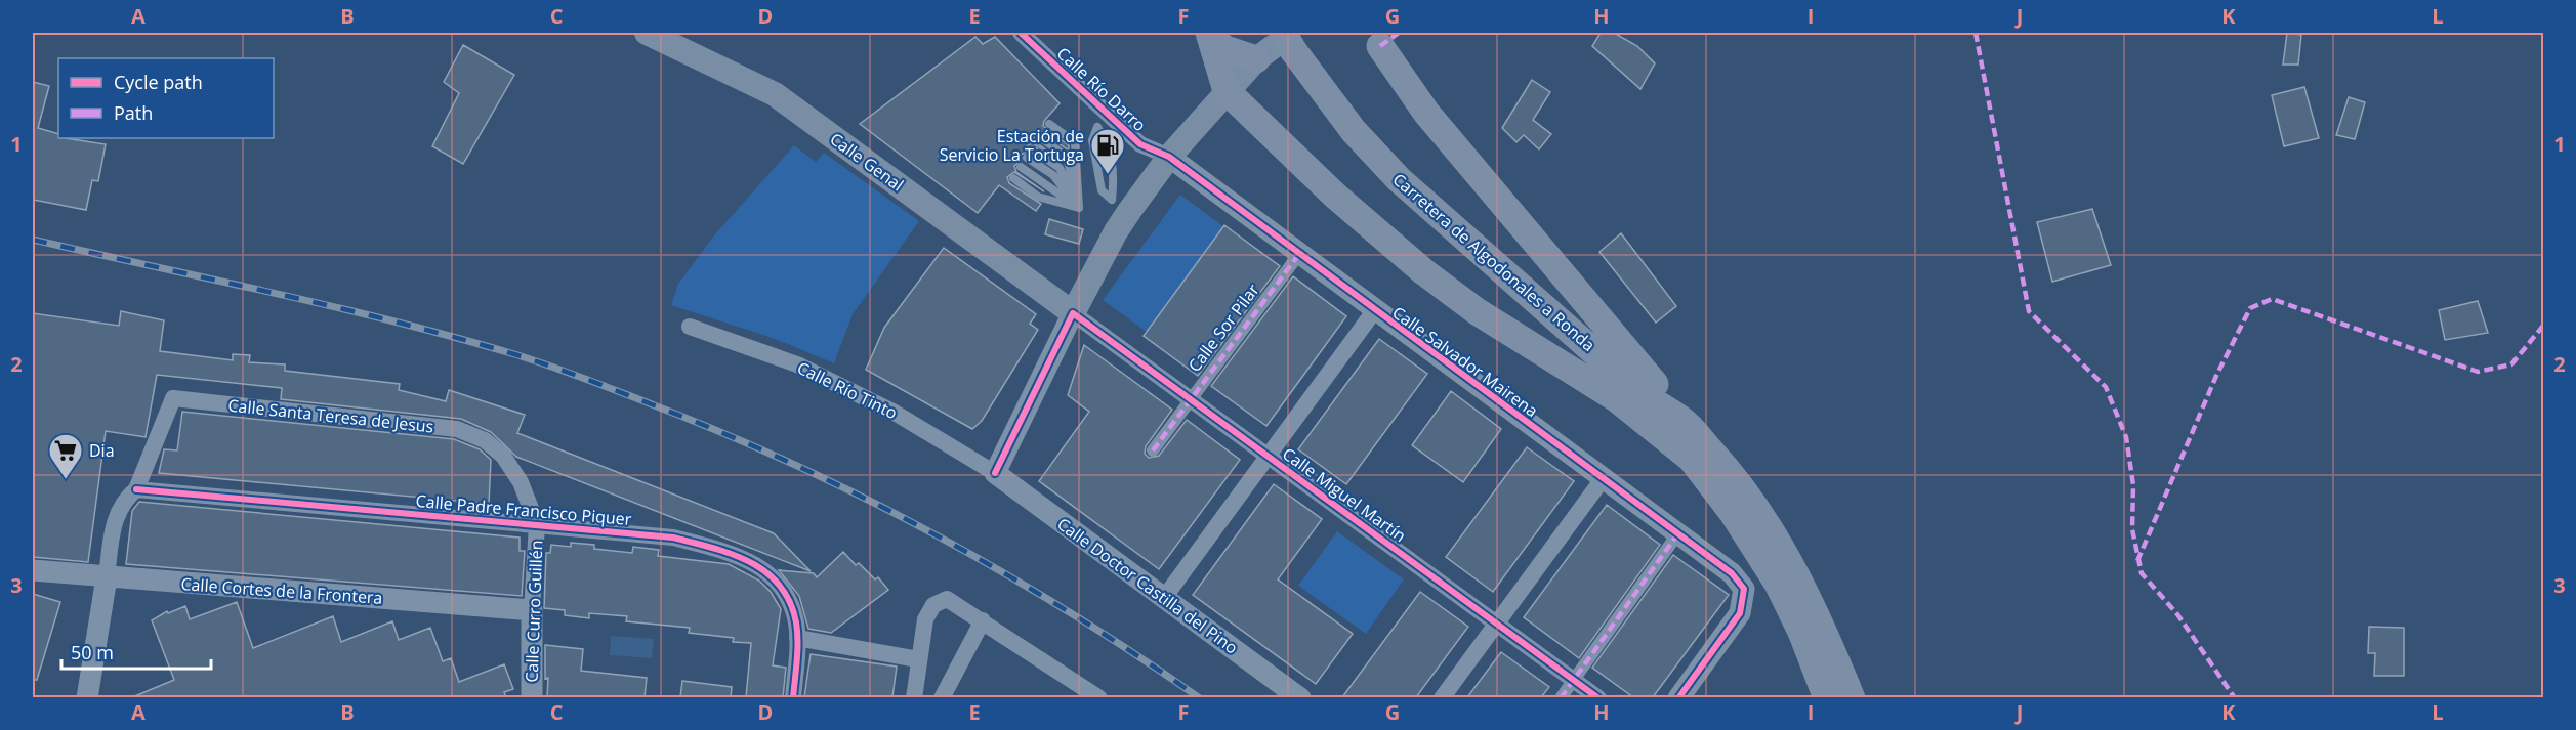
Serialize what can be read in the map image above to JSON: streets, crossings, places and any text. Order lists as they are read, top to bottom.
{
  "streets": {
    "main road": ["Calle Genal", "Carretera de Algodonales a Ronda"],
    "street": [
      "Calle Río Darro",
      "Calle Sor Pilar",
      "Calle Salvador Mairena",
      "Calle Río Tinto",
      "Calle Santa Teresa de Jesus",
      "Calle Miguel Martín",
      "Calle Padre Francisco Piquer",
      "Calle Doctor Castilla del Pino",
      "Calle Cortes de la Frontera",
      "Calle Curro Guillén"
    ]
  },
  "crossings": [
    ["Calle Río Darro", "Calle Salvador Mairena"],
    ["Calle Genal", "Calle Miguel Martín"],
    ["Calle Sor Pilar", "Calle Salvador Mairena"],
    ["Calle Sor Pilar", "Calle Miguel Martín"],
    ["Calle Río Tinto", "Calle Doctor Castilla del Pino"],
    ["Calle Santa Teresa de Jesus", "Calle Padre Francisco Piquer"],
    ["Calle Santa Teresa de Jesus", "Calle Curro Guillén"],
    ["Calle Padre Francisco Piquer", "Calle Curro Guillén"],
    ["Calle Cortes de la Frontera", "Calle Curro Guillén"]
  ],
  "places": {
    "fuel station": ["Estación de Servicio La Tortuga"],
    "supermarket": ["Dia"]
  },
  "legend": ["Cycle path", "Path"],
  "scale_bar": "50 m",
  "grid": {
    "columns": [
      "A",
      "B",
      "C",
      "D",
      "E",
      "F",
      "G",
      "H",
      "I",
      "J",
      "K",
      "L"
    ],
    "rows": ["1", "2", "3"]
  }
}
